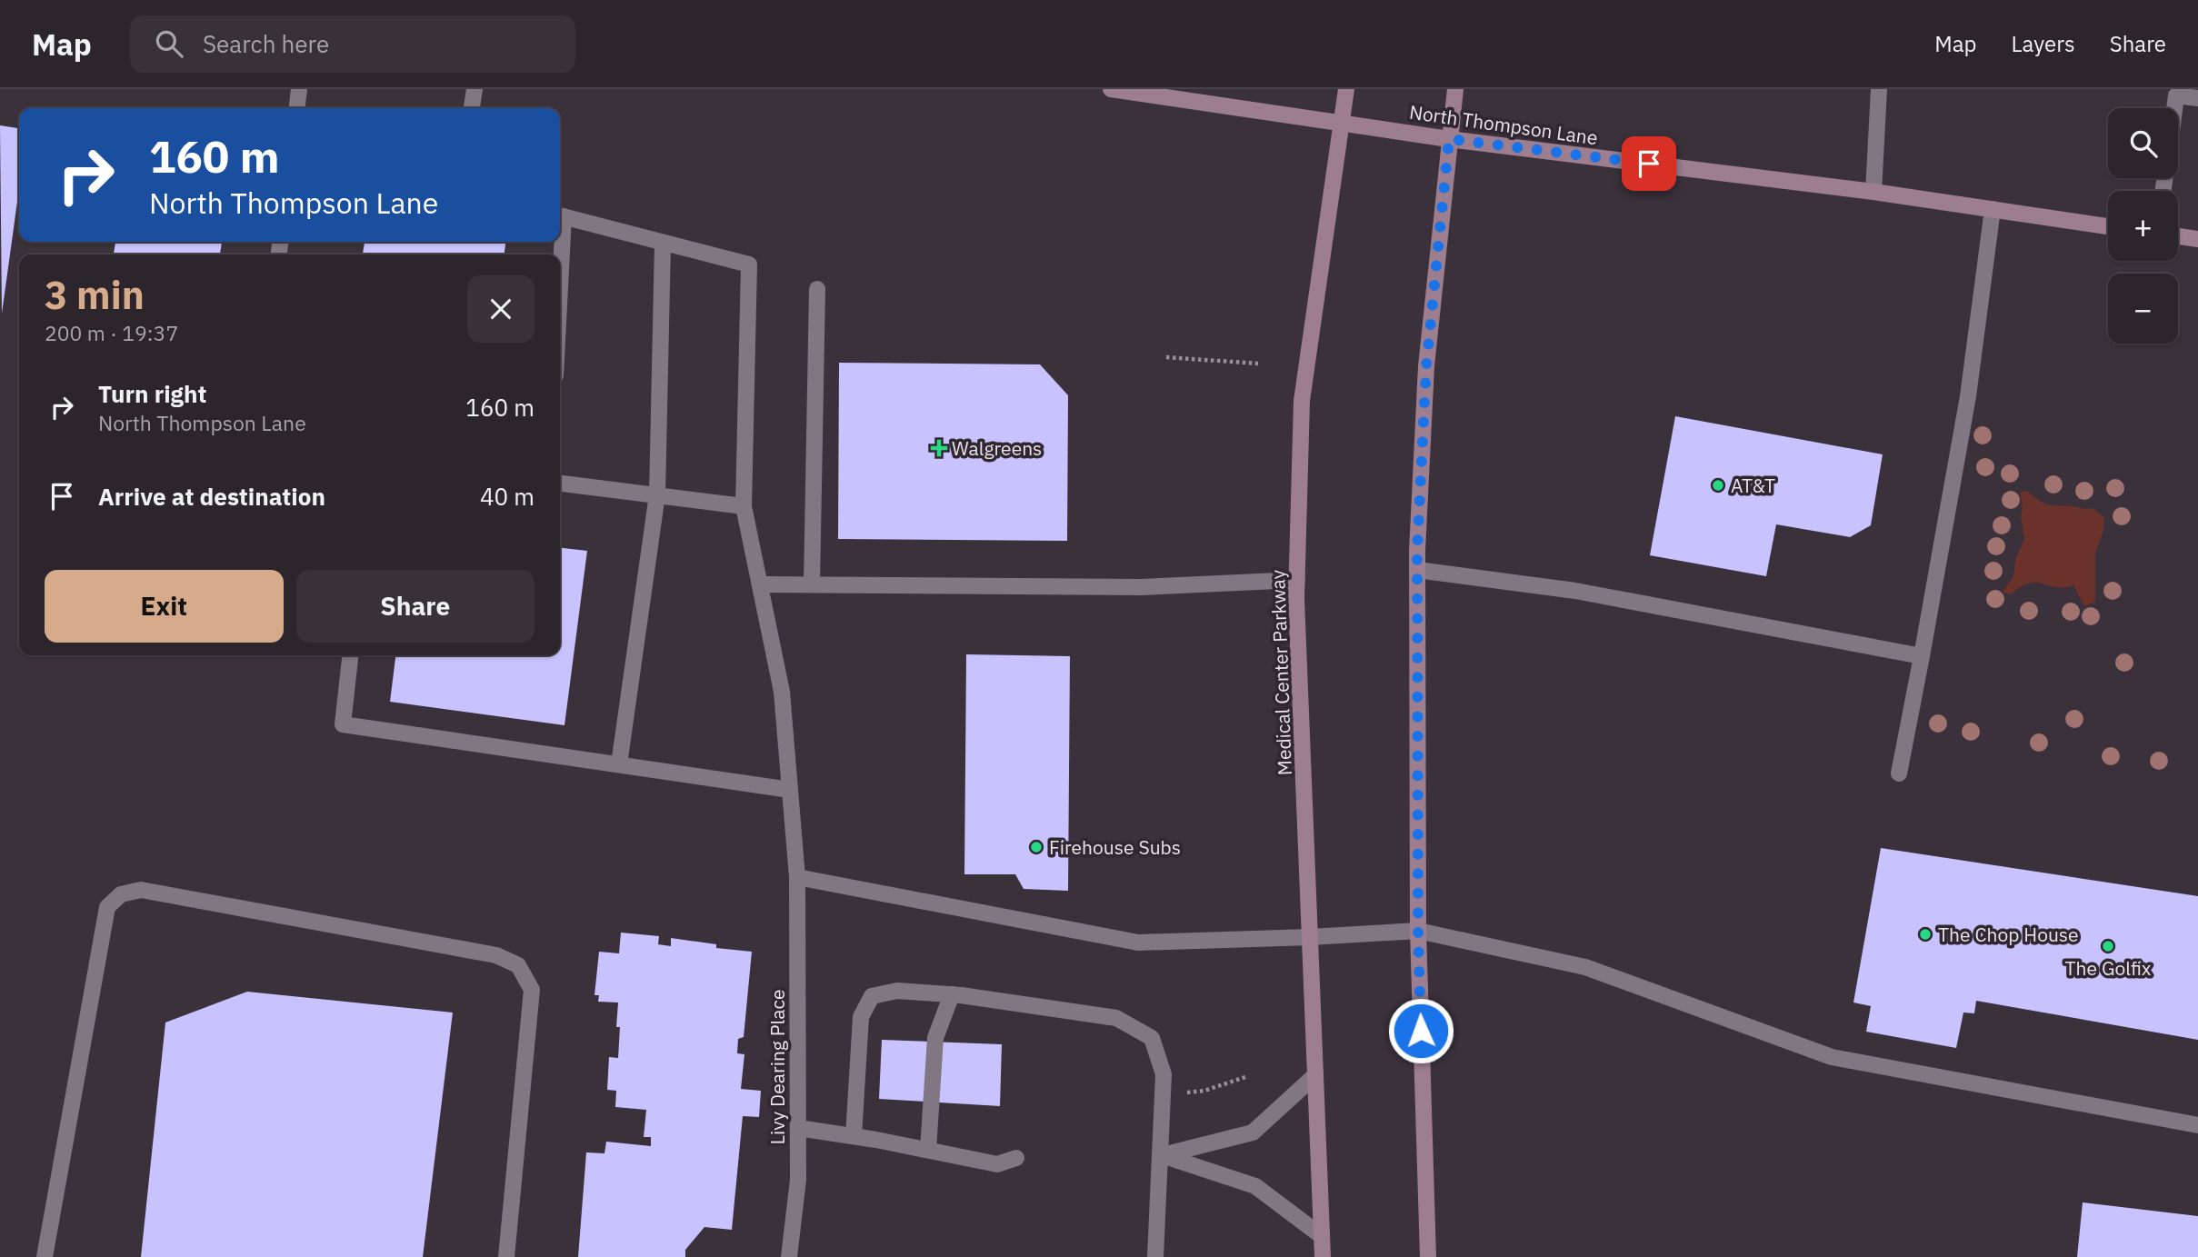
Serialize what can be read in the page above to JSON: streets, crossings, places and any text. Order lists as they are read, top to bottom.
{
  "streets": {
    "main road": ["North Thompson Lane", "Medical Center Parkway"],
    "street": ["Livy Dearing Place"]
  },
  "crossings": [
    ["North Thompson Lane", "Medical Center Parkway"]
  ],
  "places": {
    "health": ["Walgreens"],
    "other": [
      "AT&T",
      "Firehouse Subs",
      "The Chop House",
      "The Golfix"
    ]
  },
  "page": {
    "header": "Map",
    "search": "Search here",
    "nav": ["Map", "Layers", "Share"],
    "map_buttons": ["+", "−"],
    "turn": ["160 m", "North Thompson Lane"],
    "heading": ["3 min", "200 m · 19:37"],
    "list": [
      {
        "name": "Turn right",
        "note": "North Thompson Lane",
        "value": "160 m"
      },
      {
        "name": "Arrive at destination",
        "value": "40 m"
      }
    ],
    "buttons": ["Exit", "Share"]
  }
}
